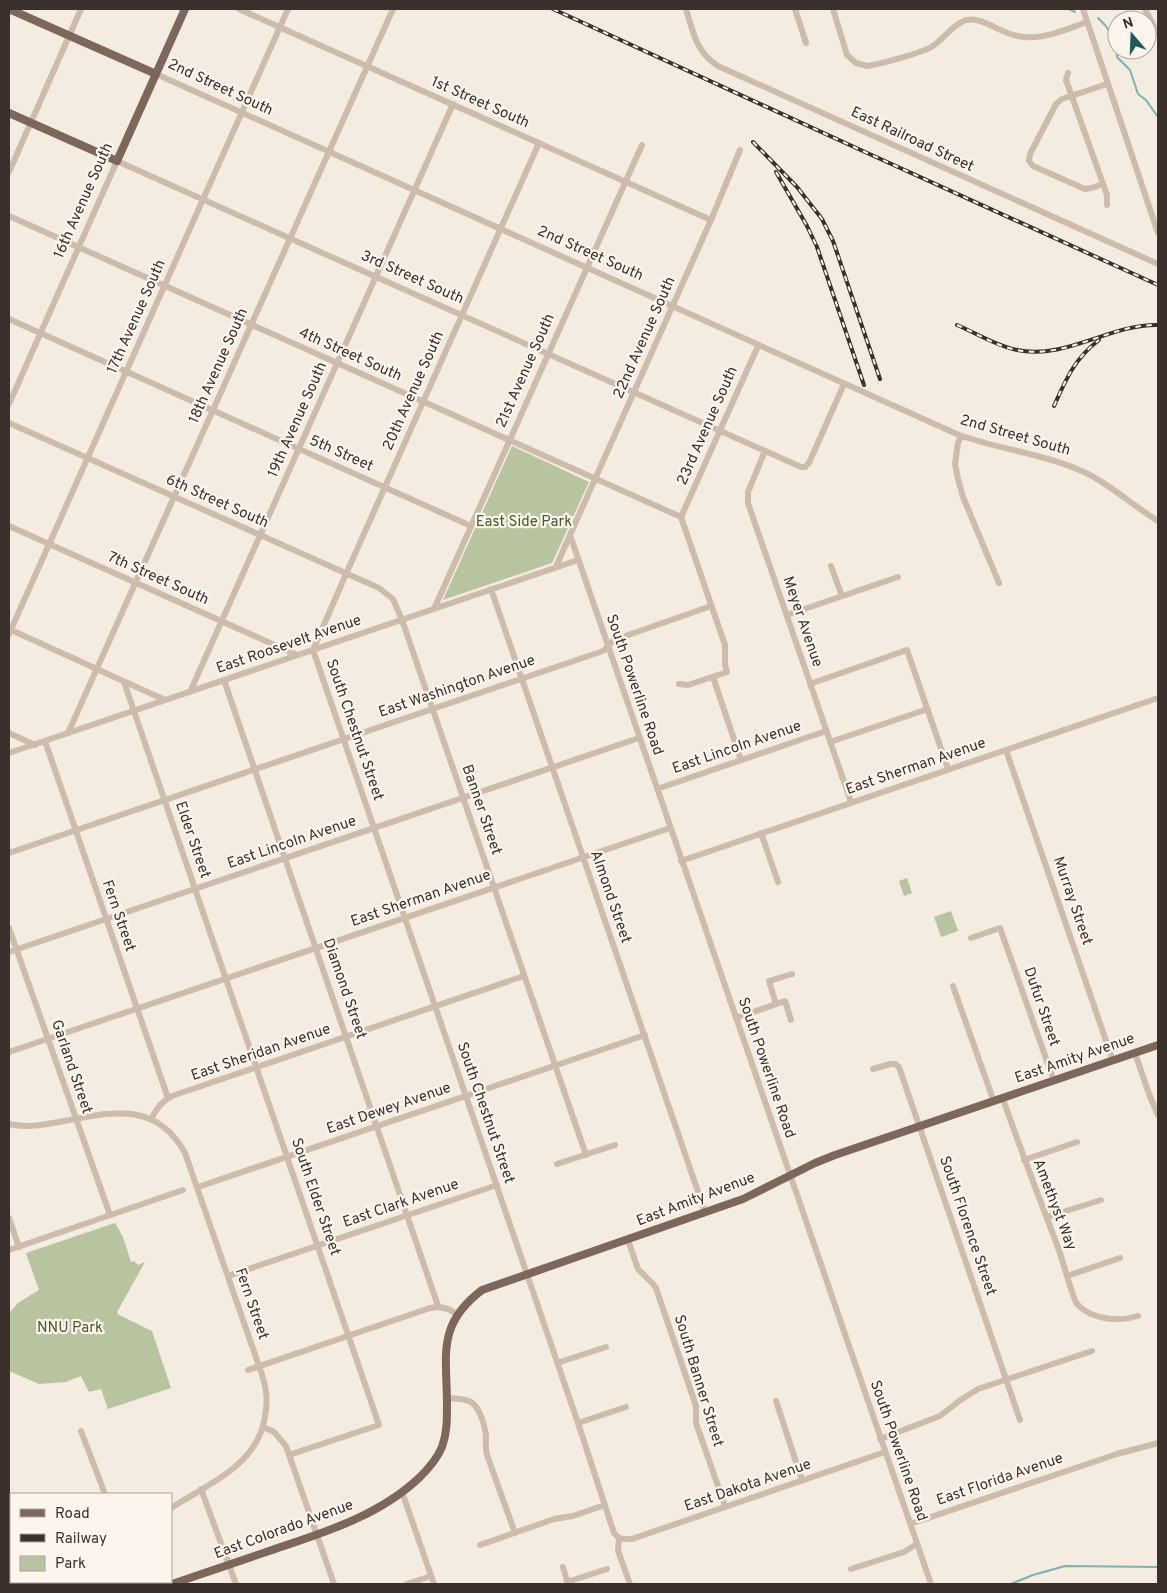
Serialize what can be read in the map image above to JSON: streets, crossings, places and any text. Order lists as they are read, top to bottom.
{
  "streets": {
    "main road": [
      "2nd Street South",
      "16th Avenue South",
      "3rd Street South",
      "East Amity Avenue",
      "East Colorado Avenue"
    ],
    "street": [
      "1st Street South",
      "East Railroad Street",
      "17th Avenue South",
      "22nd Avenue South",
      "4th Street South",
      "18th Avenue South",
      "21st Avenue South",
      "20th Avenue South",
      "19th Avenue South",
      "23rd Avenue South",
      "5th Street",
      "6th Street South",
      "7th Street South",
      "Meyer Avenue",
      "East Roosevelt Avenue",
      "South Powerline Road",
      "East Washington Avenue",
      "South Chestnut Street",
      "East Lincoln Avenue",
      "East Sherman Avenue",
      "Banner Street",
      "Elder Street",
      "Almond Street",
      "Murray Street",
      "Fern Street",
      "Diamond Street",
      "Dufur Street",
      "East Sheridan Avenue",
      "Garland Street",
      "East Dewey Avenue",
      "South Elder Street",
      "East Clark Avenue",
      "Amethyst Way",
      "South Florence Street",
      "South Banner Street",
      "East Florida Avenue",
      "East Dakota Avenue"
    ]
  },
  "crossings": [
    ["2nd Street South", "16th Avenue South"],
    ["2nd Street South", "3rd Street South"],
    ["2nd Street South", "17th Avenue South"],
    ["2nd Street South", "22nd Avenue South"],
    ["2nd Street South", "18th Avenue South"],
    ["2nd Street South", "21st Avenue South"],
    ["2nd Street South", "20th Avenue South"],
    ["2nd Street South", "19th Avenue South"],
    ["2nd Street South", "23rd Avenue South"],
    ["1st Street South", "17th Avenue South"],
    ["1st Street South", "22nd Avenue South"],
    ["1st Street South", "18th Avenue South"],
    ["1st Street South", "21st Avenue South"],
    ["1st Street South", "20th Avenue South"],
    ["1st Street South", "19th Avenue South"],
    ["16th Avenue South", "3rd Street South"],
    ["16th Avenue South", "4th Street South"],
    ["16th Avenue South", "5th Street"],
    ["3rd Street South", "17th Avenue South"],
    ["3rd Street South", "22nd Avenue South"],
    ["3rd Street South", "18th Avenue South"],
    ["3rd Street South", "21st Avenue South"],
    ["3rd Street South", "20th Avenue South"],
    ["3rd Street South", "19th Avenue South"],
    ["3rd Street South", "23rd Avenue South"],
    ["3rd Street South", "Meyer Avenue"],
    ["17th Avenue South", "4th Street South"],
    ["17th Avenue South", "5th Street"],
    ["17th Avenue South", "6th Street South"],
    ["17th Avenue South", "7th Street South"],
    ["22nd Avenue South", "4th Street South"],
    ["22nd Avenue South", "East Roosevelt Avenue"],
    ["4th Street South", "18th Avenue South"],
    ["4th Street South", "21st Avenue South"],
    ["4th Street South", "20th Avenue South"],
    ["4th Street South", "19th Avenue South"],
    ["4th Street South", "23rd Avenue South"],
    ["18th Avenue South", "5th Street"],
    ["18th Avenue South", "6th Street South"],
    ["18th Avenue South", "7th Street South"],
    ["18th Avenue South", "East Roosevelt Avenue"],
    ["21st Avenue South", "5th Street"],
    ["21st Avenue South", "East Roosevelt Avenue"],
    ["20th Avenue South", "5th Street"],
    ["20th Avenue South", "6th Street South"],
    ["20th Avenue South", "East Roosevelt Avenue"],
    ["20th Avenue South", "South Chestnut Street"],
    ["19th Avenue South", "5th Street"],
    ["19th Avenue South", "6th Street South"],
    ["19th Avenue South", "7th Street South"],
    ["19th Avenue South", "East Roosevelt Avenue"],
    ["6th Street South", "East Roosevelt Avenue"],
    ["6th Street South", "Banner Street"],
    ["7th Street South", "East Roosevelt Avenue"],
    ["Meyer Avenue", "East Lincoln Avenue"],
    ["Meyer Avenue", "East Sherman Avenue"],
    ["East Roosevelt Avenue", "South Powerline Road"],
    ["East Roosevelt Avenue", "South Chestnut Street"],
    ["East Roosevelt Avenue", "Banner Street"],
    ["East Roosevelt Avenue", "Elder Street"],
    ["East Roosevelt Avenue", "Almond Street"],
    ["East Roosevelt Avenue", "Fern Street"],
    ["East Roosevelt Avenue", "Diamond Street"],
    ["South Powerline Road", "East Washington Avenue"],
    ["South Powerline Road", "East Lincoln Avenue"],
    ["South Powerline Road", "East Sherman Avenue"],
    ["South Powerline Road", "East Amity Avenue"],
    ["South Powerline Road", "East Florida Avenue"],
    ["South Powerline Road", "East Dakota Avenue"],
    ["East Washington Avenue", "South Chestnut Street"],
    ["East Washington Avenue", "Banner Street"],
    ["East Washington Avenue", "Elder Street"],
    ["East Washington Avenue", "Almond Street"],
    ["East Washington Avenue", "Fern Street"],
    ["East Washington Avenue", "Diamond Street"],
    ["South Chestnut Street", "East Lincoln Avenue"],
    ["South Chestnut Street", "East Sherman Avenue"],
    ["South Chestnut Street", "East Sheridan Avenue"],
    ["South Chestnut Street", "East Amity Avenue"],
    ["South Chestnut Street", "East Dewey Avenue"],
    ["South Chestnut Street", "East Clark Avenue"],
    ["South Chestnut Street", "East Dakota Avenue"],
    ["East Lincoln Avenue", "Banner Street"],
    ["East Lincoln Avenue", "Elder Street"],
    ["East Lincoln Avenue", "Almond Street"],
    ["East Lincoln Avenue", "Fern Street"],
    ["East Lincoln Avenue", "Diamond Street"],
    ["East Lincoln Avenue", "Garland Street"],
    ["East Sherman Avenue", "Banner Street"],
    ["East Sherman Avenue", "Elder Street"],
    ["East Sherman Avenue", "Almond Street"],
    ["East Sherman Avenue", "Murray Street"],
    ["East Sherman Avenue", "Fern Street"],
    ["East Sherman Avenue", "Diamond Street"],
    ["East Sherman Avenue", "Garland Street"],
    ["East Sherman Avenue", "South Elder Street"],
    ["Banner Street", "East Sheridan Avenue"],
    ["Banner Street", "East Dewey Avenue"],
    ["Elder Street", "South Elder Street"],
    ["Almond Street", "East Amity Avenue"],
    ["Almond Street", "East Dewey Avenue"],
    ["Murray Street", "East Amity Avenue"],
    ["Fern Street", "East Sheridan Avenue"],
    ["Fern Street", "East Dewey Avenue"],
    ["Fern Street", "East Clark Avenue"],
    ["Diamond Street", "East Sheridan Avenue"],
    ["Diamond Street", "East Dewey Avenue"],
    ["Diamond Street", "East Clark Avenue"],
    ["Dufur Street", "East Amity Avenue"],
    ["East Sheridan Avenue", "South Elder Street"],
    ["East Amity Avenue", "Amethyst Way"],
    ["East Amity Avenue", "South Florence Street"],
    ["East Amity Avenue", "South Banner Street"],
    ["East Dewey Avenue", "South Elder Street"],
    ["South Elder Street", "East Clark Avenue"],
    ["South Banner Street", "East Dakota Avenue"]
  ],
  "parks": ["East Side Park", "NNU Park"],
  "legend": ["Road", "Railway", "Park"],
  "north": "top"
}
